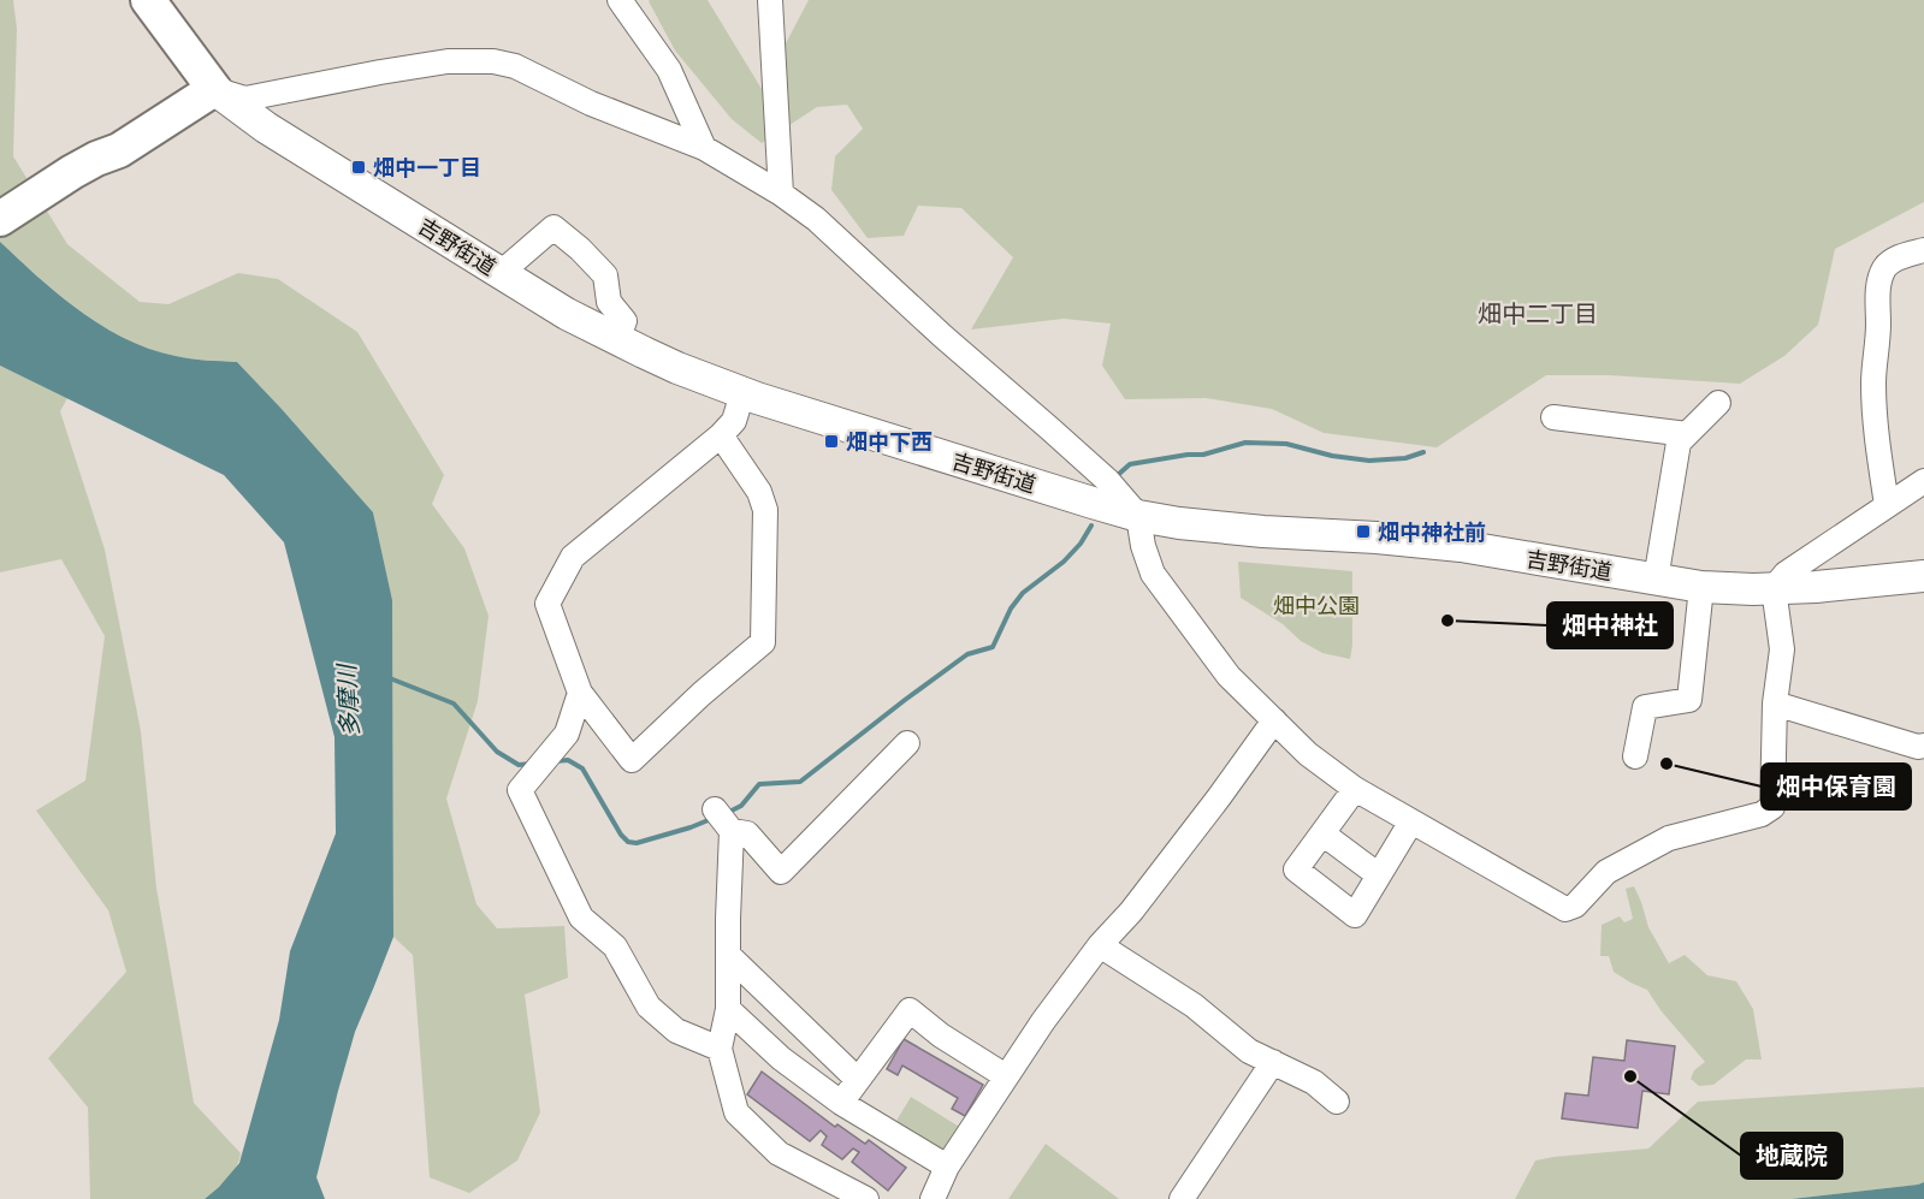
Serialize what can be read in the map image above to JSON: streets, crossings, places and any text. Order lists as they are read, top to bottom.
{
  "streets": {
    "highway": ["吉野街道"]
  },
  "districts": ["畑中二丁目"],
  "water": ["多摩川"],
  "parks": ["畑中公園"],
  "places": {
    "transit": ["畑中一丁目", "畑中下西", "畑中神社前"],
    "other": ["畑中神社", "畑中保育園", "地蔵院"]
  }
}
